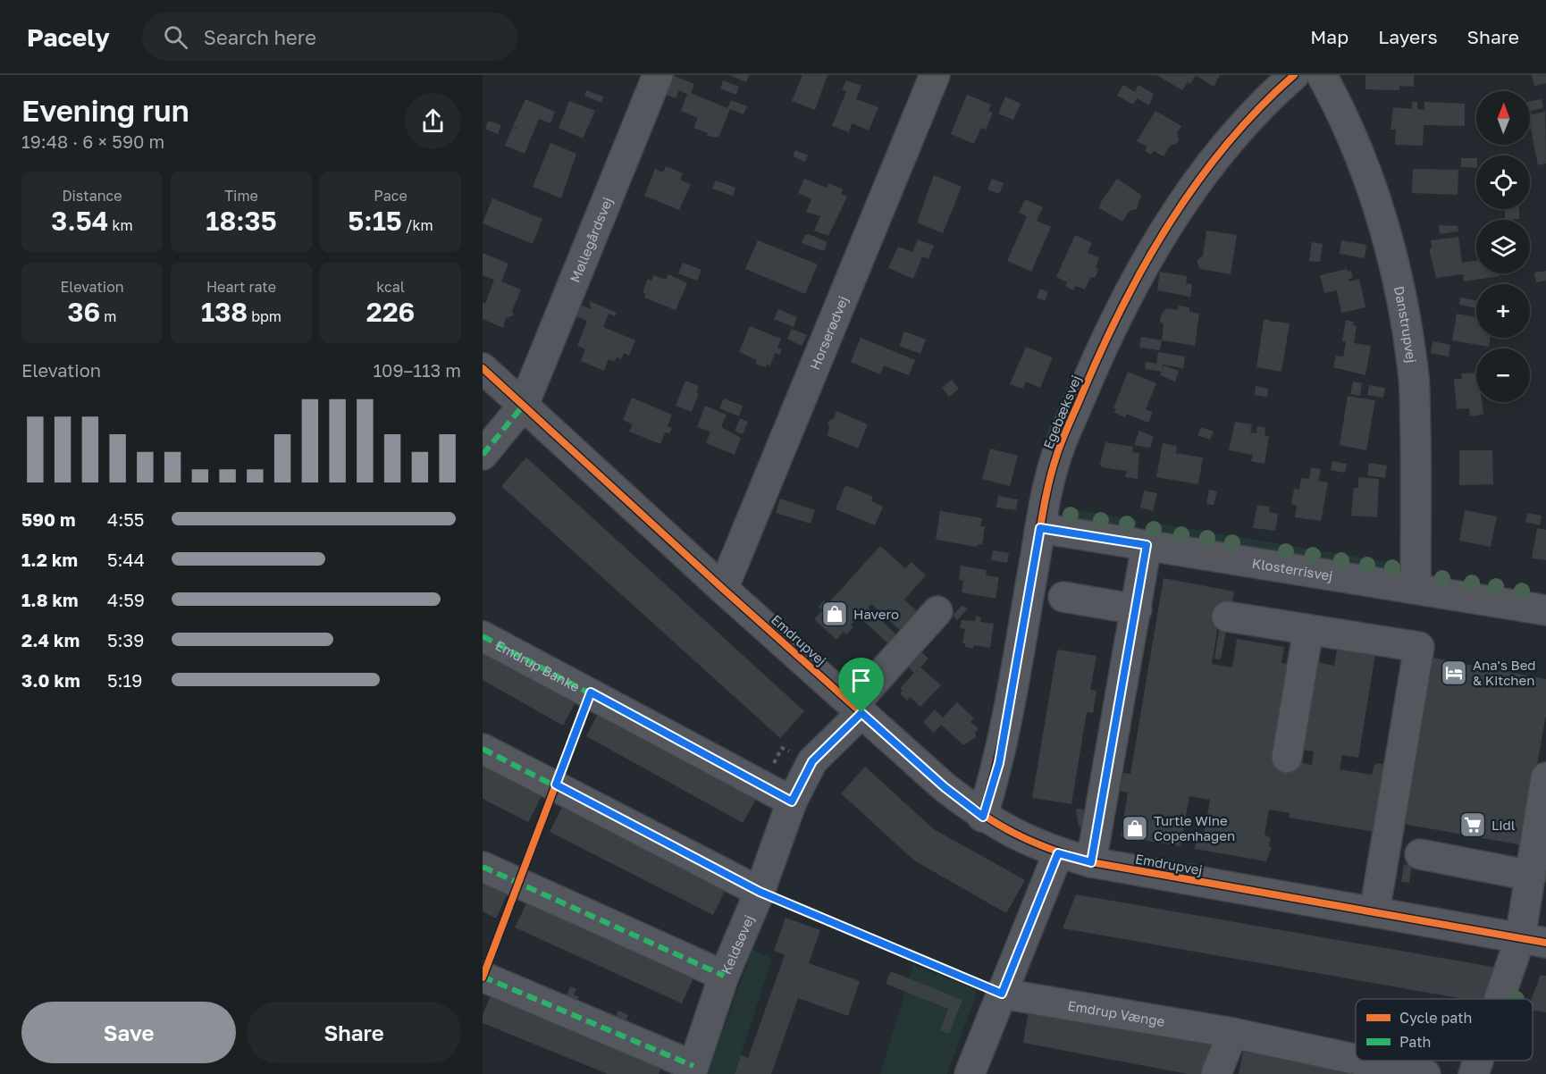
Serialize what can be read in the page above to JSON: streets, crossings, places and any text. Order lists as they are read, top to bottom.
{
  "streets": {
    "street": [
      "Møllegårdsvej",
      "Danstrupvej",
      "Horserødvej",
      "Egebæksvej",
      "Klosterrisvej",
      "Emdrupvej",
      "Emdrup Banke",
      "Keldsøvej",
      "Emdrup Vænge"
    ]
  },
  "crossings": [
    ["Møllegårdsvej", "Emdrupvej"],
    ["Danstrupvej", "Klosterrisvej"],
    ["Horserødvej", "Emdrupvej"],
    ["Egebæksvej", "Klosterrisvej"],
    ["Egebæksvej", "Emdrupvej"],
    ["Emdrupvej", "Keldsøvej"],
    ["Emdrup Banke", "Keldsøvej"]
  ],
  "places": {
    "shop": ["Havero", "Turtle Wine Copenhagen"],
    "hotel": ["Ana's Bed & Kitchen"],
    "supermarket": ["Lidl"]
  },
  "legend": ["Cycle path", "Path"],
  "north": "top",
  "page": {
    "header": "Pacely",
    "search": "Search here",
    "nav": ["Map", "Layers", "Share"],
    "heading": ["Evening run", "19:48 · 6 × 590 m"],
    "map_buttons": ["+", "−"],
    "stats": [
      ["Distance", "3.54 km"],
      ["Time", "18:35"],
      ["Pace", "5:15 /km"],
      ["Elevation", "36 m"],
      ["Heart rate", "138 bpm"],
      ["kcal", "226"]
    ],
    "chart": ["Elevation", "109–113 m"],
    "list": [
      {
        "name": "590 m",
        "note": "4:55"
      },
      {
        "name": "1.2 km",
        "note": "5:44"
      },
      {
        "name": "1.8 km",
        "note": "4:59"
      },
      {
        "name": "2.4 km",
        "note": "5:39"
      },
      {
        "name": "3.0 km",
        "note": "5:19"
      }
    ],
    "buttons": ["Save", "Share"]
  }
}
